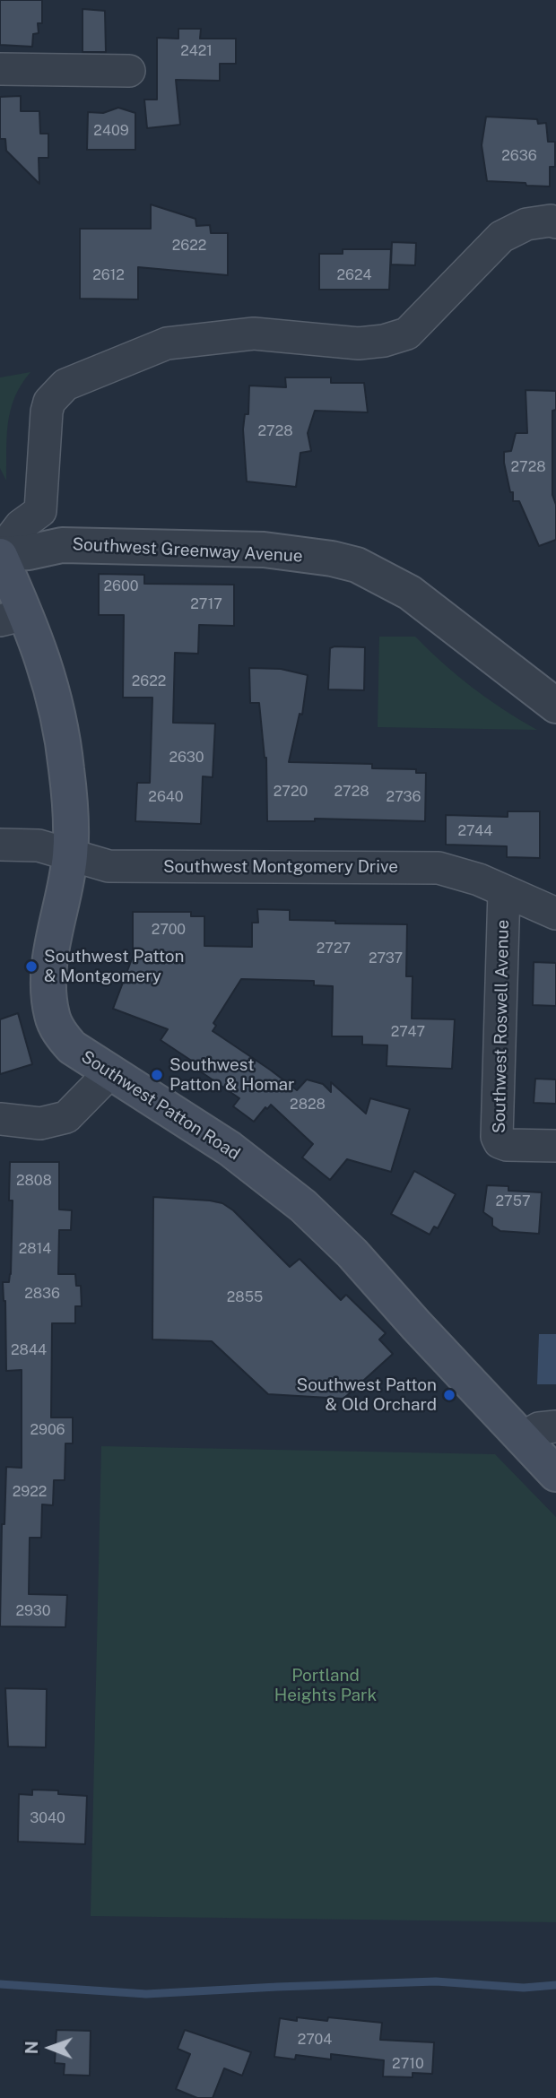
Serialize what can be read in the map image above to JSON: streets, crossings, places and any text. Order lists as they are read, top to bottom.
{
  "streets": {
    "main road": ["Southwest Patton Road"],
    "street": ["Southwest Greenway Avenue", "Southwest Montgomery Drive", "Southwest Roswell Avenue"]
  },
  "crossings": [
    ["Southwest Greenway Avenue", "Southwest Patton Road"],
    ["Southwest Montgomery Drive", "Southwest Roswell Avenue"],
    ["Southwest Montgomery Drive", "Southwest Patton Road"]
  ],
  "parks": ["Portland Heights Park"],
  "places": ["Southwest Patton & Montgomery", "Southwest Patton & Homar", "Southwest Patton & Old Orchard"],
  "house_numbers": [
    "2421",
    "2409",
    "2636",
    "2622",
    "2612",
    "2624",
    "2728",
    "2728",
    "2600",
    "2717",
    "2622",
    "2630",
    "2720",
    "2728",
    "2640",
    "2736",
    "2744",
    "2700",
    "2727",
    "2737",
    "2747",
    "2828",
    "2808",
    "2757",
    "2814",
    "2836",
    "2855",
    "2844",
    "2906",
    "2922",
    "2930",
    "3040",
    "2704",
    "2710"
  ],
  "north": "left"
}
